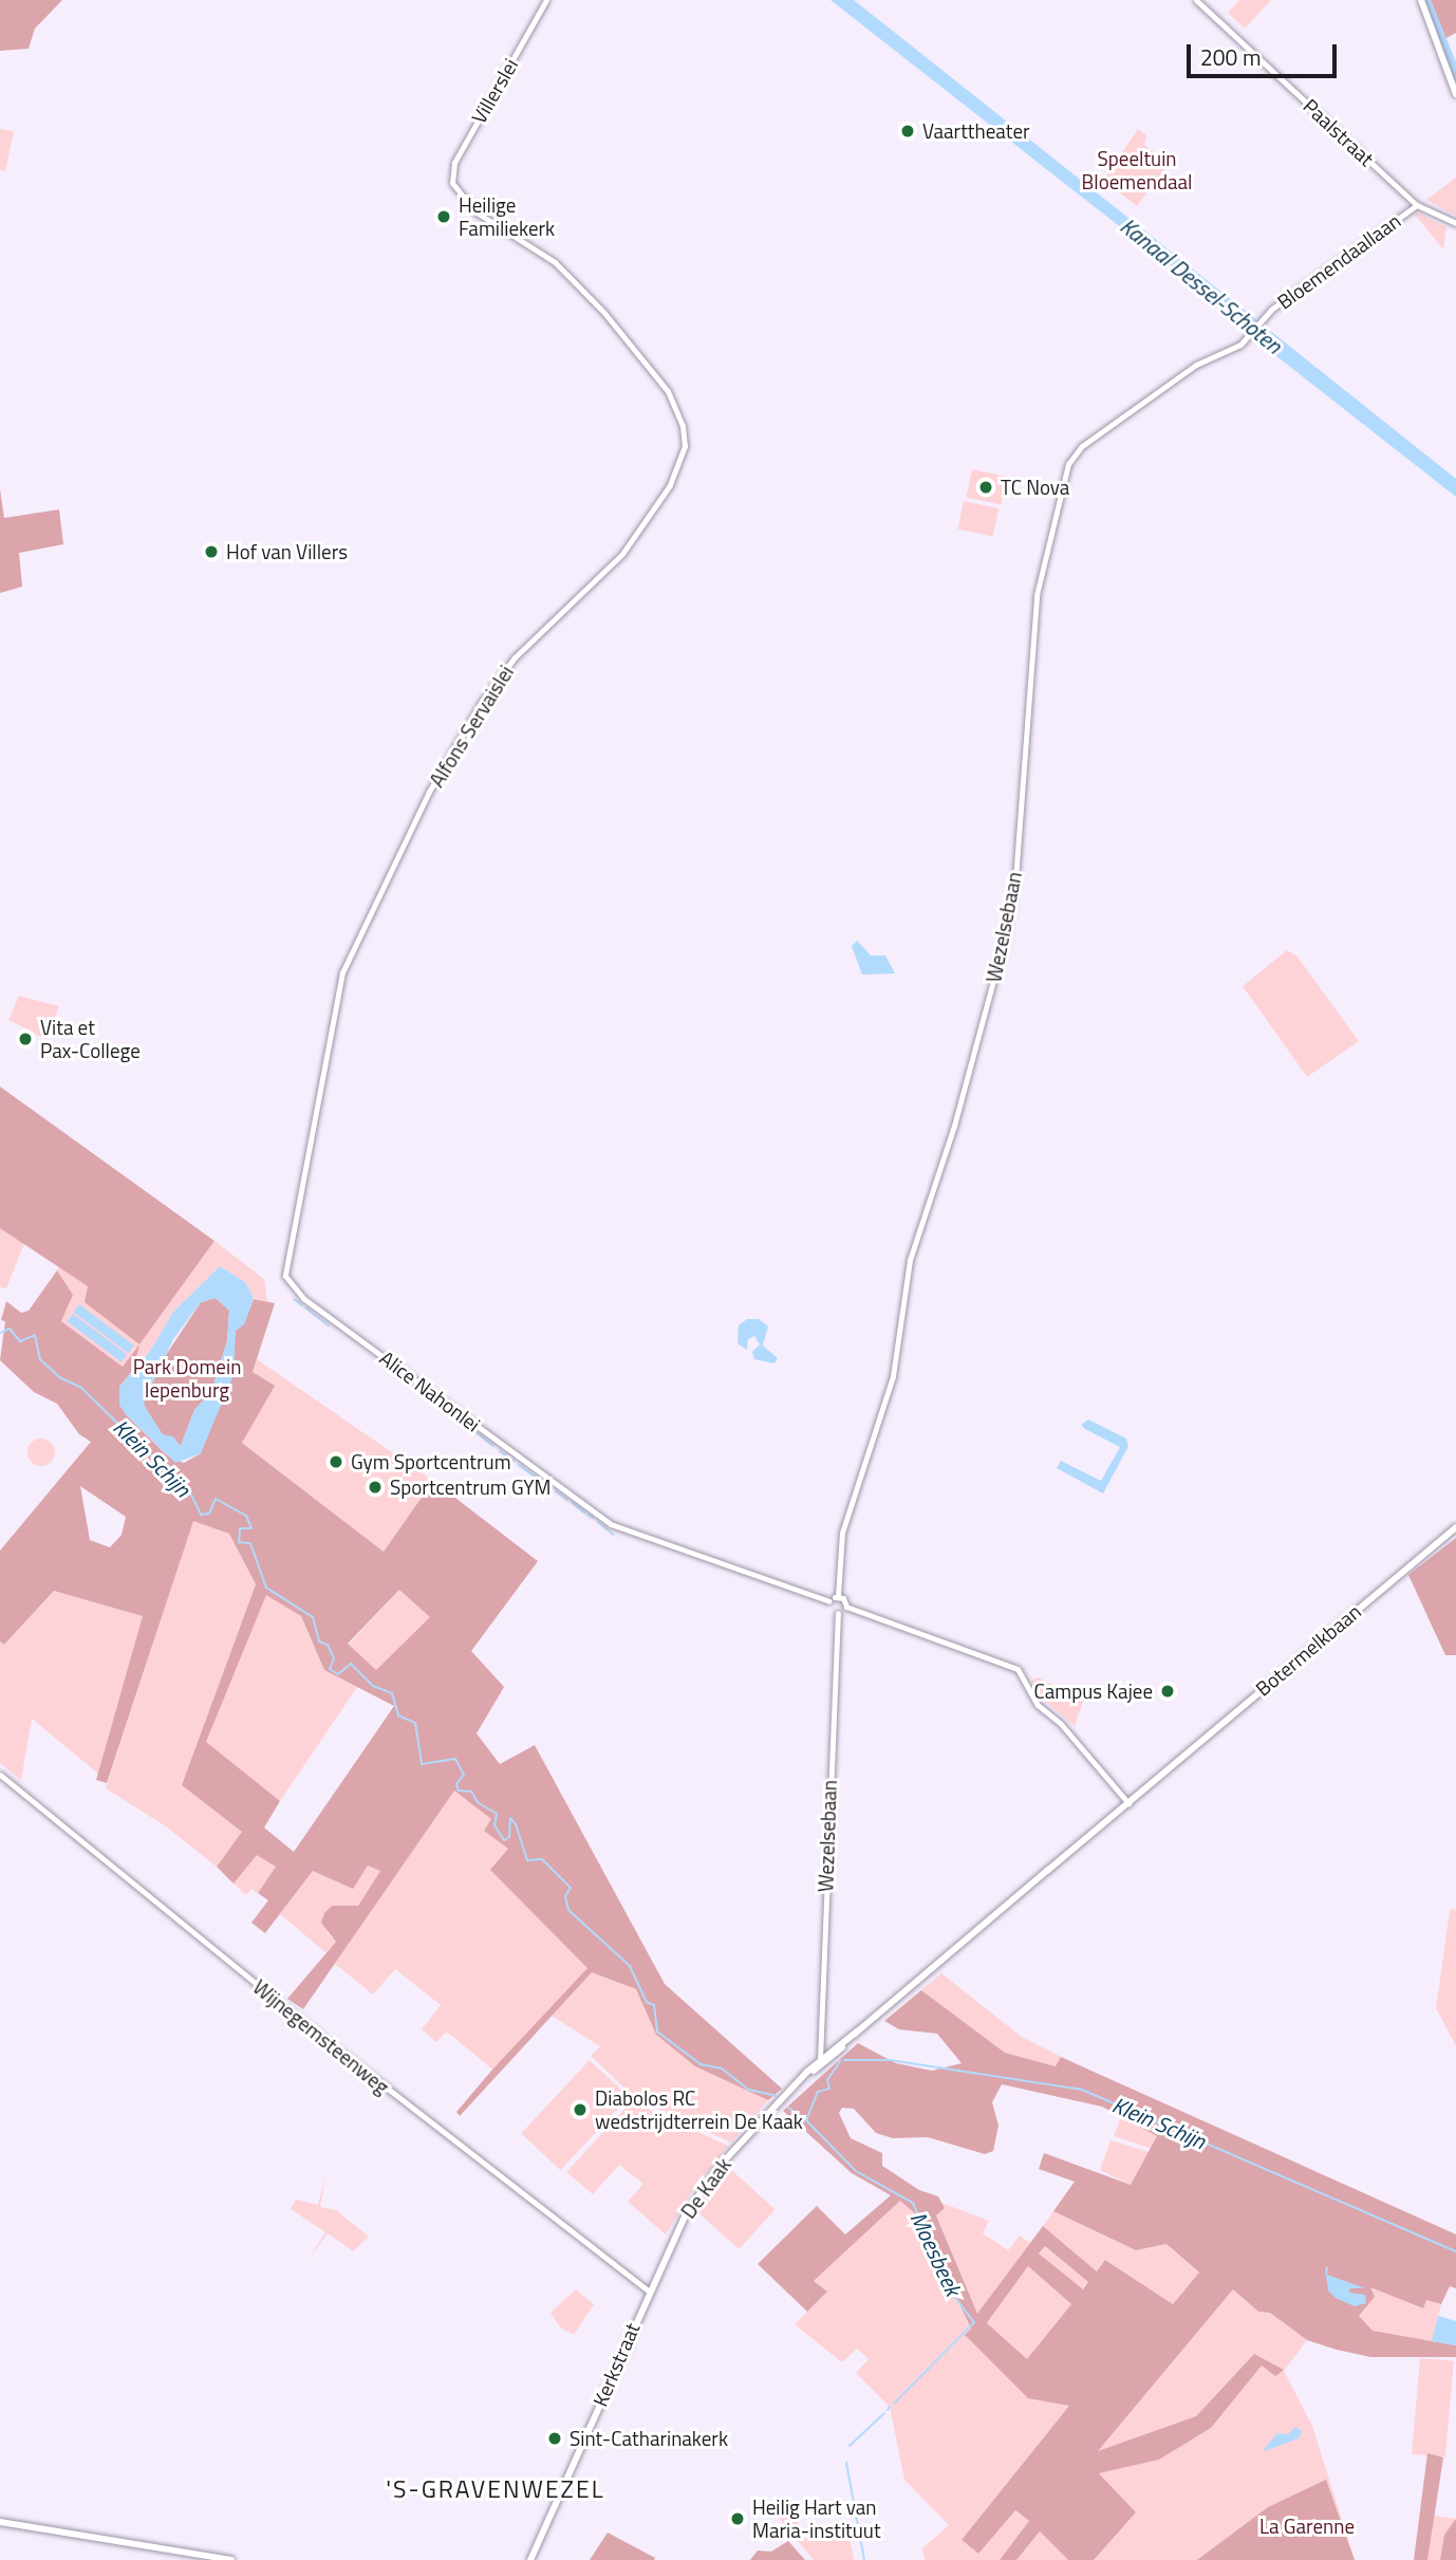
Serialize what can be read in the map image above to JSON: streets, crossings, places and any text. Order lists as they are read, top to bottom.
{
  "streets": {
    "main road": ["Botermelkbaan", "De Kaak", "Kerkstraat"],
    "street": [
      "Villerslei",
      "Paalstraat",
      "Bloemendaallaan",
      "Alfons Servaislei",
      "Wezelsebaan",
      "Alice Nahonlei",
      "Wijnegemsteenweg"
    ]
  },
  "crossings": [
    ["Villerslei", "Alfons Servaislei"],
    ["Paalstraat", "Bloemendaallaan"],
    ["Bloemendaallaan", "Wezelsebaan"],
    ["Alfons Servaislei", "Alice Nahonlei"],
    ["Wezelsebaan", "Botermelkbaan"],
    ["Botermelkbaan", "De Kaak"],
    ["Wijnegemsteenweg", "De Kaak"],
    ["Wijnegemsteenweg", "Kerkstraat"],
    ["De Kaak", "Kerkstraat"]
  ],
  "districts": ["'S-GRAVENWEZEL"],
  "water": ["Kanaal Dessel-Schoten", "Klein Schijn", "Moesbeek"],
  "parks": ["Speeltuin Bloemendaal", "Park Domein Iepenburg", "La Garenne"],
  "places": [
    "Vaarttheater",
    "Heilige Familiekerk",
    "TC Nova",
    "Hof van Villers",
    "Vita et Pax-College",
    "Gym Sportcentrum",
    "Sportcentrum GYM",
    "Campus Kajee",
    "Diabolos RC wedstrijdterrein De Kaak",
    "Sint-Catharinakerk",
    "Heilig Hart van Maria-instituut"
  ],
  "scale_bar": "200 m"
}
